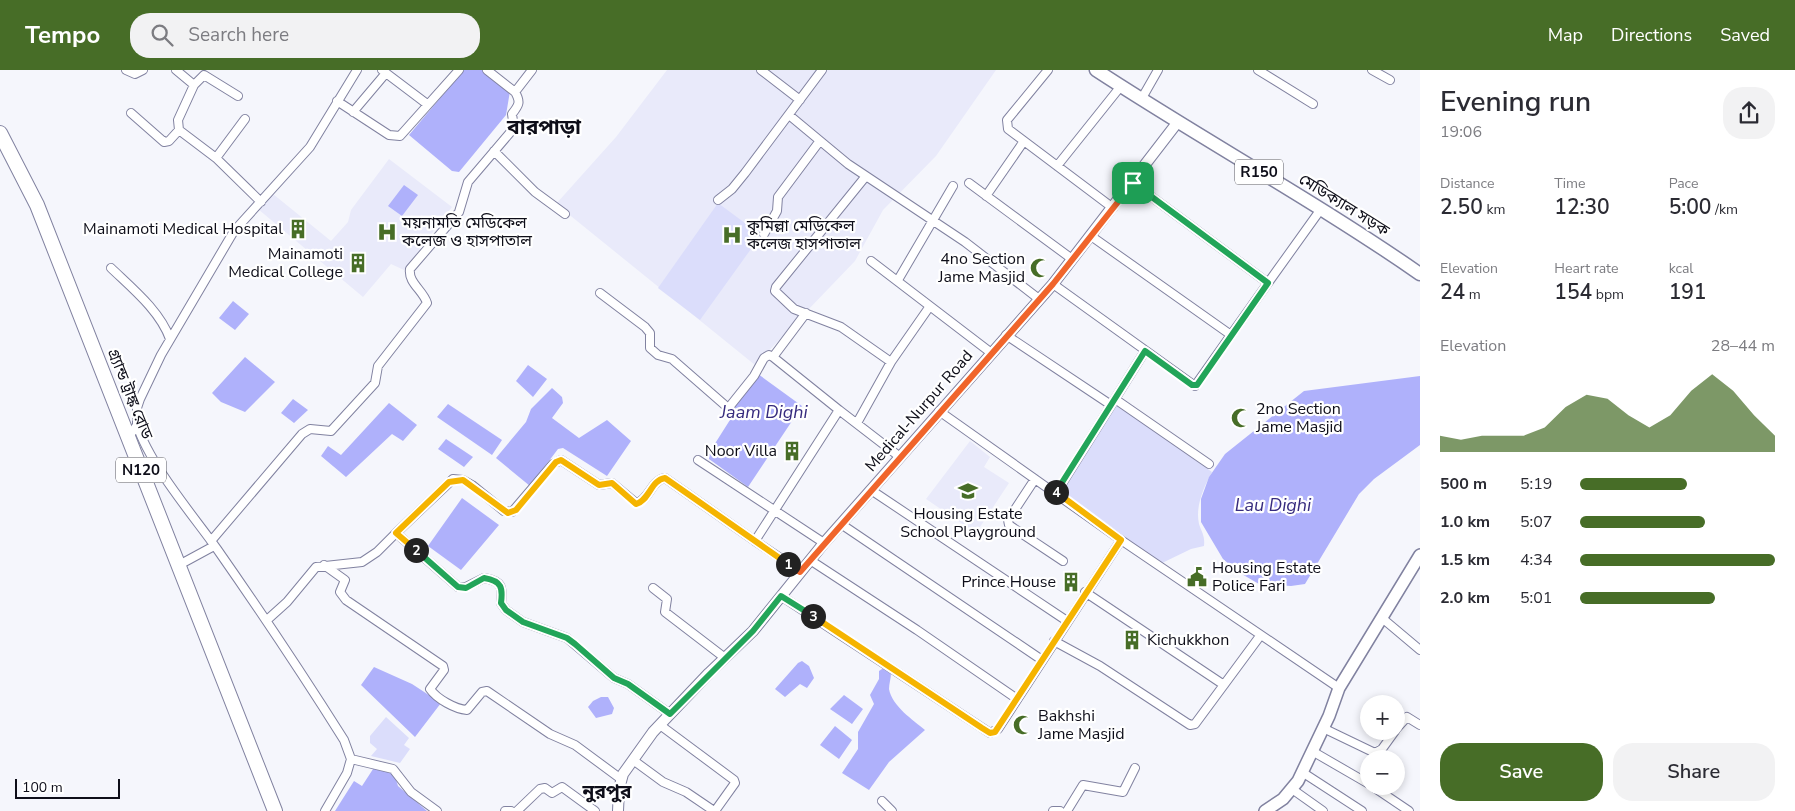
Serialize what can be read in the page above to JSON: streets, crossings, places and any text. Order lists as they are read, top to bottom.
{
  "streets": {
    "highway": ["গ্র্যান্ড ট্রাঙ্ক রোড", "N120"],
    "main road": ["R150", "মেডিক্যাল সড়ক"],
    "street": ["Medical-Nurpur Road"]
  },
  "crossings": [
    ["মেডিক্যাল সড়ক", "Medical-Nurpur Road"]
  ],
  "districts": ["বারপাড়া", "নুরপুর"],
  "water": ["Jaam Dighi", "Lau Dighi"],
  "places": {
    "building": [
      "Mainamoti Medical Hospital",
      "Mainamoti Medical College",
      "Noor Villa",
      "Prince House",
      "Kichukkhon"
    ],
    "hospital": ["ময়নামতি মেডিকেল কলেজ ও হাসপাতাল", "কুমিল্লা মেডিকেল কলেজ হাসপাতাল"],
    "mosque": ["4no Section Jame Masjid", "2no Section Jame Masjid", "Bakhshi Jame Masjid"],
    "school or university": ["Housing Estate School Playground"],
    "public building": ["Housing Estate Police Fari"]
  },
  "scale_bar": "100 m",
  "page": {
    "header": "Tempo",
    "search": "Search here",
    "nav": ["Map", "Directions", "Saved"],
    "heading": ["Evening run", "19:06"],
    "stats": [
      ["Distance", "2.50 km"],
      ["Time", "12:30"],
      ["Pace", "5:00 /km"],
      ["Elevation", "24 m"],
      ["Heart rate", "154 bpm"],
      ["kcal", "191"]
    ],
    "chart": ["Elevation", "28–44 m"],
    "list": [
      {
        "name": "500 m",
        "note": "5:19"
      },
      {
        "name": "1.0 km",
        "note": "5:07"
      },
      {
        "name": "1.5 km",
        "note": "4:34"
      },
      {
        "name": "2.0 km",
        "note": "5:01"
      }
    ],
    "pins": [
      "4",
      "2",
      "1",
      "3"
    ],
    "map_buttons": ["+", "−"],
    "buttons": ["Save", "Share"],
    "scale": "100 m"
  }
}
